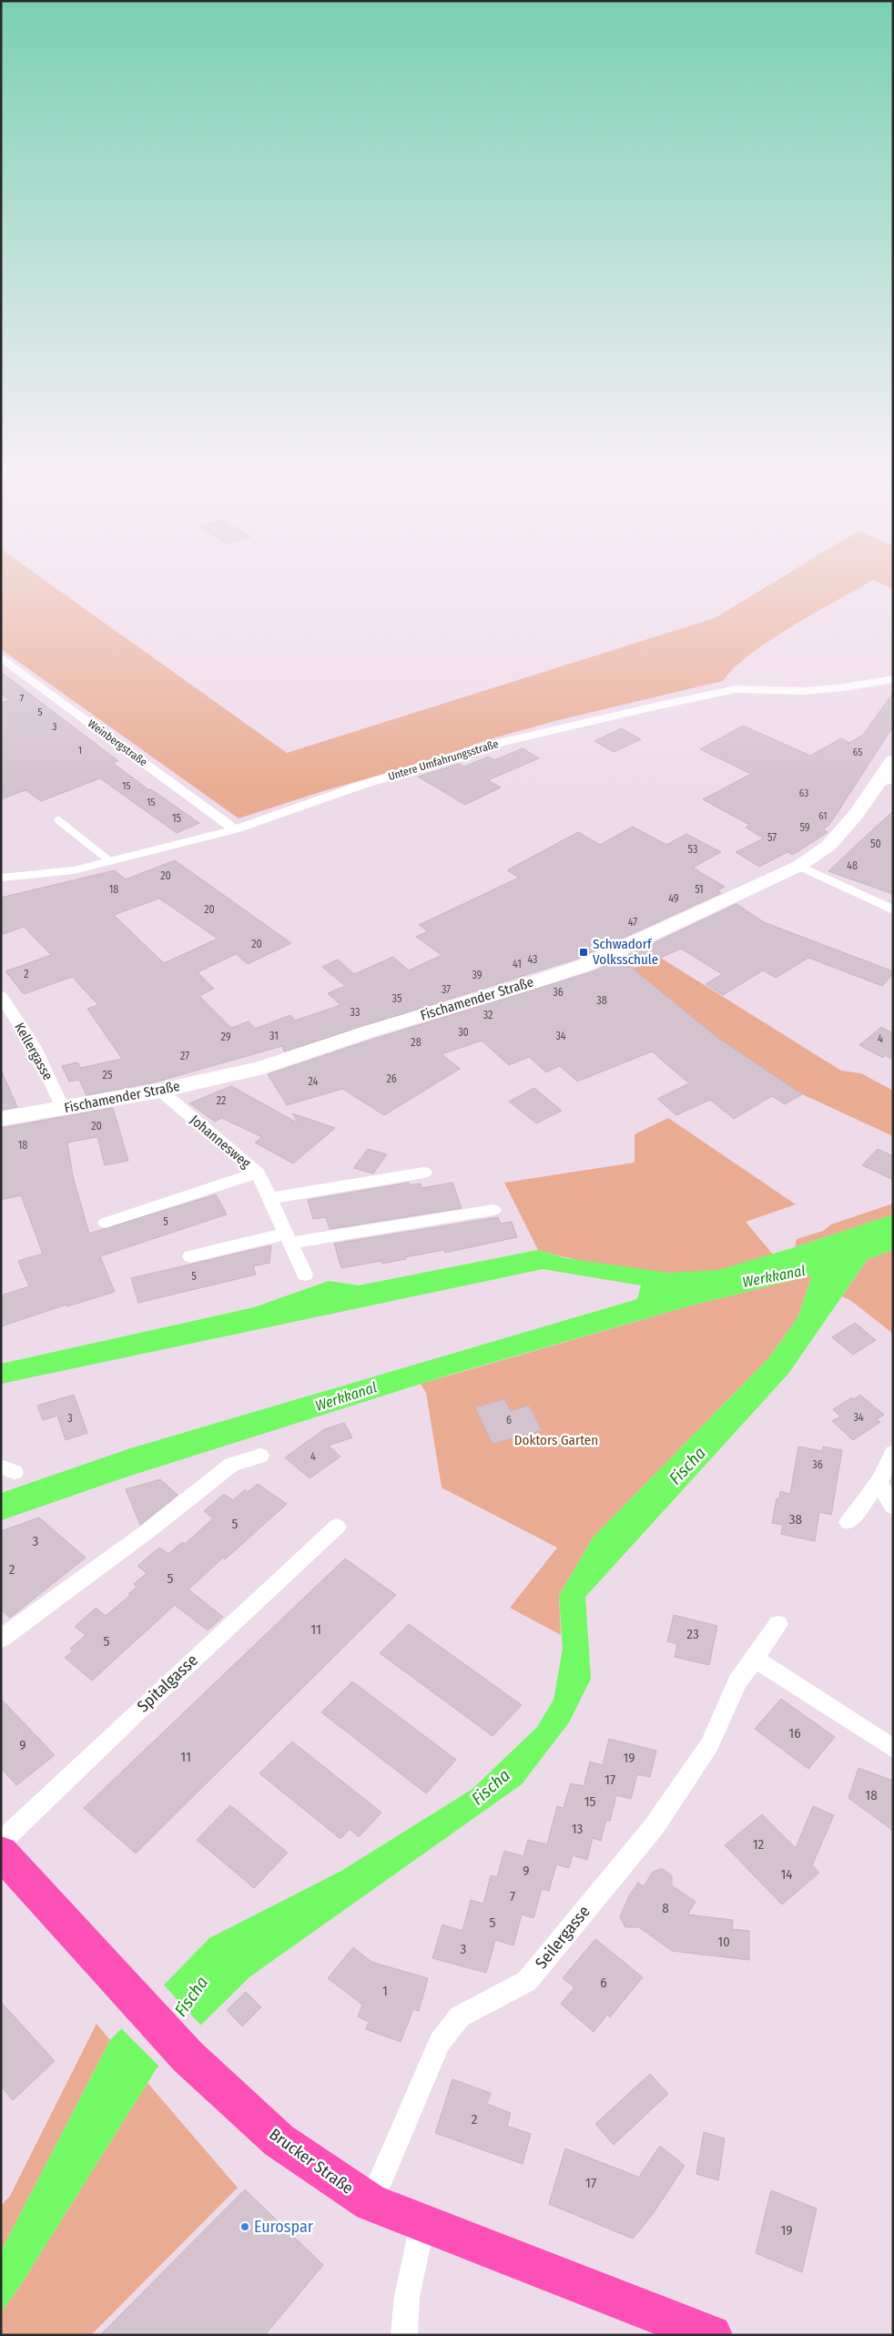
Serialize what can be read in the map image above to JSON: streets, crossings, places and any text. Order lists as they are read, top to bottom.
{
  "streets": {
    "main road": ["Fischamender Straße", "Brucker Straße"],
    "street": [
      "Weinbergstraße",
      "Untere Umfahrungsstraße",
      "Kellergasse",
      "Johannesweg",
      "Spitalgasse",
      "Seilergasse"
    ]
  },
  "crossings": [
    ["Weinbergstraße", "Untere Umfahrungsstraße"],
    ["Fischamender Straße", "Kellergasse"],
    ["Fischamender Straße", "Johannesweg"],
    ["Seilergasse", "Brucker Straße"]
  ],
  "water": ["Werkkanal", "Fischa"],
  "parks": ["Doktors Garten"],
  "places": {
    "transit": ["Schwadorf Volksschule"],
    "other": ["Eurospar"]
  },
  "house_numbers": [
    "7",
    "5",
    "3",
    "1",
    "65",
    "15",
    "63",
    "15",
    "61",
    "15",
    "59",
    "57",
    "50",
    "53",
    "48",
    "20",
    "18",
    "51",
    "49",
    "20",
    "47",
    "20",
    "43",
    "41",
    "2",
    "39",
    "37",
    "36",
    "35",
    "38",
    "33",
    "32",
    "30",
    "31",
    "34",
    "29",
    "4",
    "28",
    "27",
    "25",
    "26",
    "24",
    "22",
    "20",
    "18",
    "5",
    "5",
    "34",
    "3",
    "6",
    "4",
    "36",
    "38",
    "5",
    "3",
    "2",
    "5",
    "11",
    "23",
    "5",
    "16",
    "9",
    "11",
    "19",
    "17",
    "18",
    "15",
    "13",
    "12",
    "9",
    "14",
    "7",
    "8",
    "5",
    "10",
    "3",
    "6",
    "1",
    "2",
    "17",
    "19"
  ]
}
